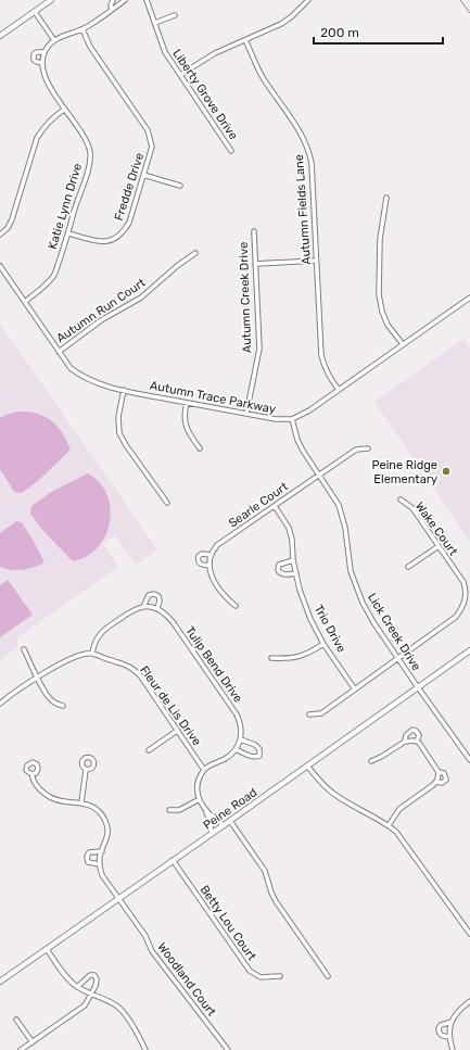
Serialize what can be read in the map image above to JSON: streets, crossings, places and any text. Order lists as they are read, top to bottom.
{
  "streets": {
    "street": [
      "Liberty Grove Drive",
      "Fredde Drive",
      "Katie Lynn Drive",
      "Autumn Fields Lane",
      "Autumn Creek Drive",
      "Autumn Run Court",
      "Autumn Trace Parkway",
      "Searle Court",
      "Wake Court",
      "Trio Drive",
      "Lick Creek Drive",
      "Tulip Bend Drive",
      "Fleur de Lis Drive",
      "Peine Road",
      "Betty Lou Court",
      "Woodland Court"
    ]
  },
  "crossings": [
    ["Fredde Drive", "Katie Lynn Drive"],
    ["Katie Lynn Drive", "Autumn Trace Parkway"],
    ["Autumn Fields Lane", "Autumn Trace Parkway"],
    ["Autumn Creek Drive", "Autumn Trace Parkway"],
    ["Autumn Run Court", "Autumn Trace Parkway"],
    ["Autumn Trace Parkway", "Lick Creek Drive"],
    ["Searle Court", "Trio Drive"],
    ["Searle Court", "Lick Creek Drive"],
    ["Wake Court", "Trio Drive"],
    ["Wake Court", "Lick Creek Drive"],
    ["Lick Creek Drive", "Peine Road"],
    ["Tulip Bend Drive", "Fleur de Lis Drive"],
    ["Peine Road", "Betty Lou Court"],
    ["Peine Road", "Woodland Court"]
  ],
  "places": ["Peine Ridge Elementary"],
  "scale_bar": "200 m"
}
